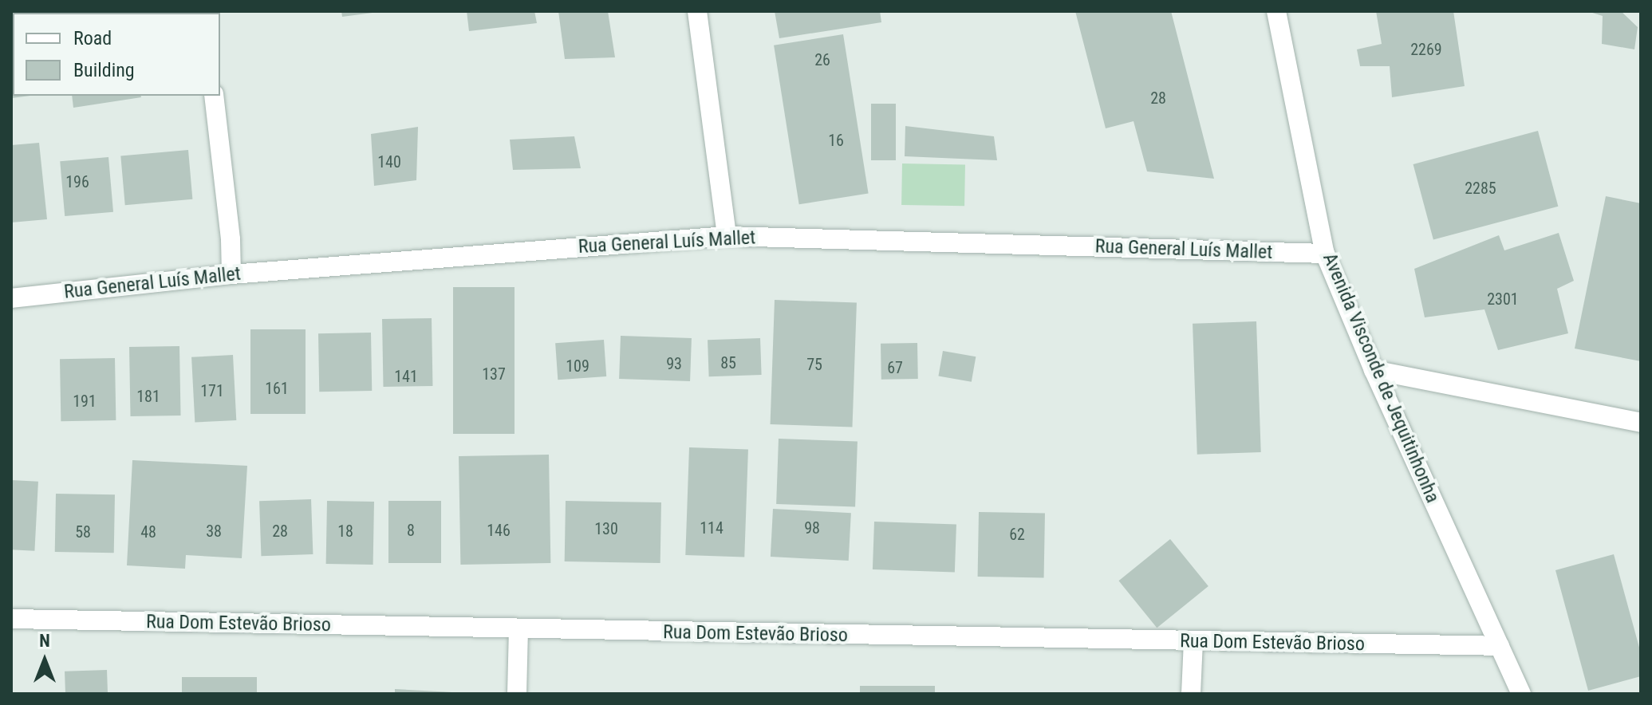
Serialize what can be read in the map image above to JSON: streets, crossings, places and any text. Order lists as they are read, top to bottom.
{
  "streets": {
    "street": ["Rua General Luís Mallet", "Avenida Visconde de Jequitinhonha", "Rua Dom Estevão Brioso"]
  },
  "crossings": [
    ["Rua General Luís Mallet", "Avenida Visconde de Jequitinhonha"],
    ["Avenida Visconde de Jequitinhonha", "Rua Dom Estevão Brioso"]
  ],
  "house_numbers": [
    "2269",
    "26",
    "28",
    "16",
    "140",
    "196",
    "2285",
    "2301",
    "85",
    "93",
    "75",
    "109",
    "67",
    "137",
    "141",
    "161",
    "171",
    "181",
    "191",
    "114",
    "98",
    "130",
    "8",
    "146",
    "38",
    "28",
    "18",
    "58",
    "48",
    "62"
  ],
  "legend": ["Road", "Building"],
  "north": "top"
}
